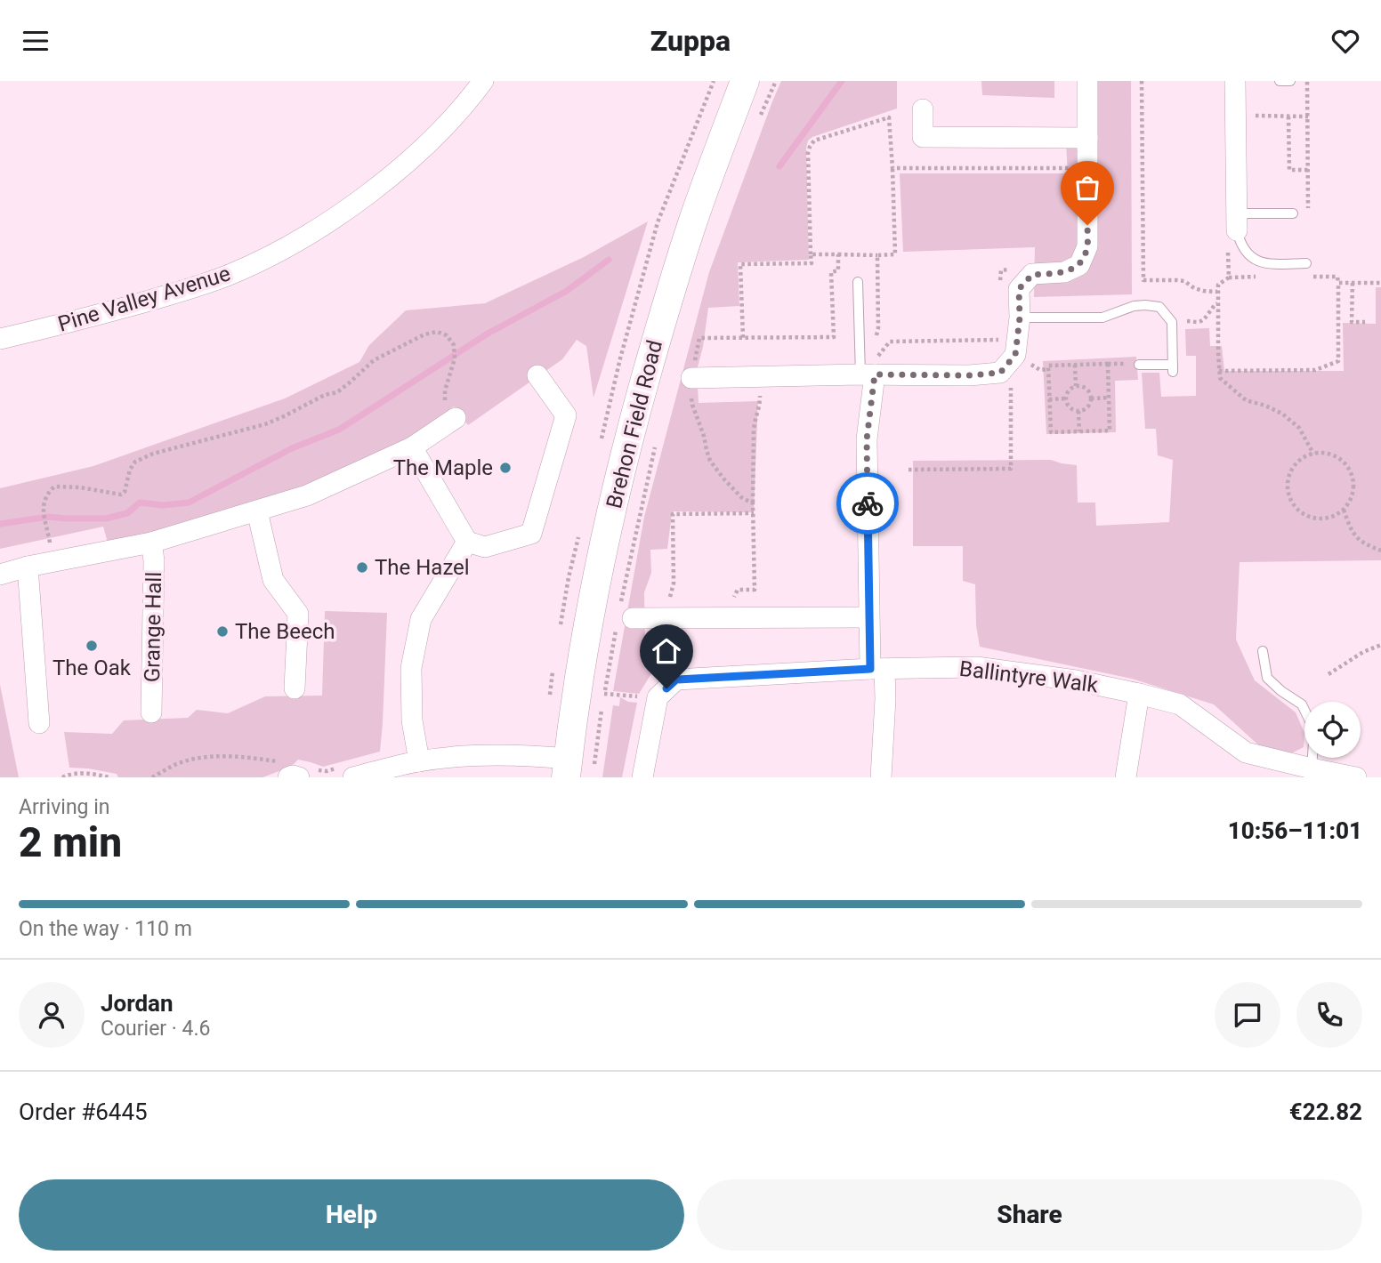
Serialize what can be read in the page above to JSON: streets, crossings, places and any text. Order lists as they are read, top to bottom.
{
  "streets": {
    "main road": ["Brehon Field Road"],
    "street": ["Pine Valley Avenue", "Grange Hall", "Ballintyre Walk"]
  },
  "places": [
    "The Maple",
    "The Hazel",
    "The Beech",
    "The Oak"
  ],
  "page": {
    "header": "Zuppa",
    "heading": ["2 min", "Arriving in", "10:56–11:01"],
    "panel": [
      "Jordan",
      "Courier · 4.6",
      "Order #6445",
      "€22.82"
    ],
    "bar": "On the way · 110 m",
    "buttons": ["Help", "Share"]
  }
}
